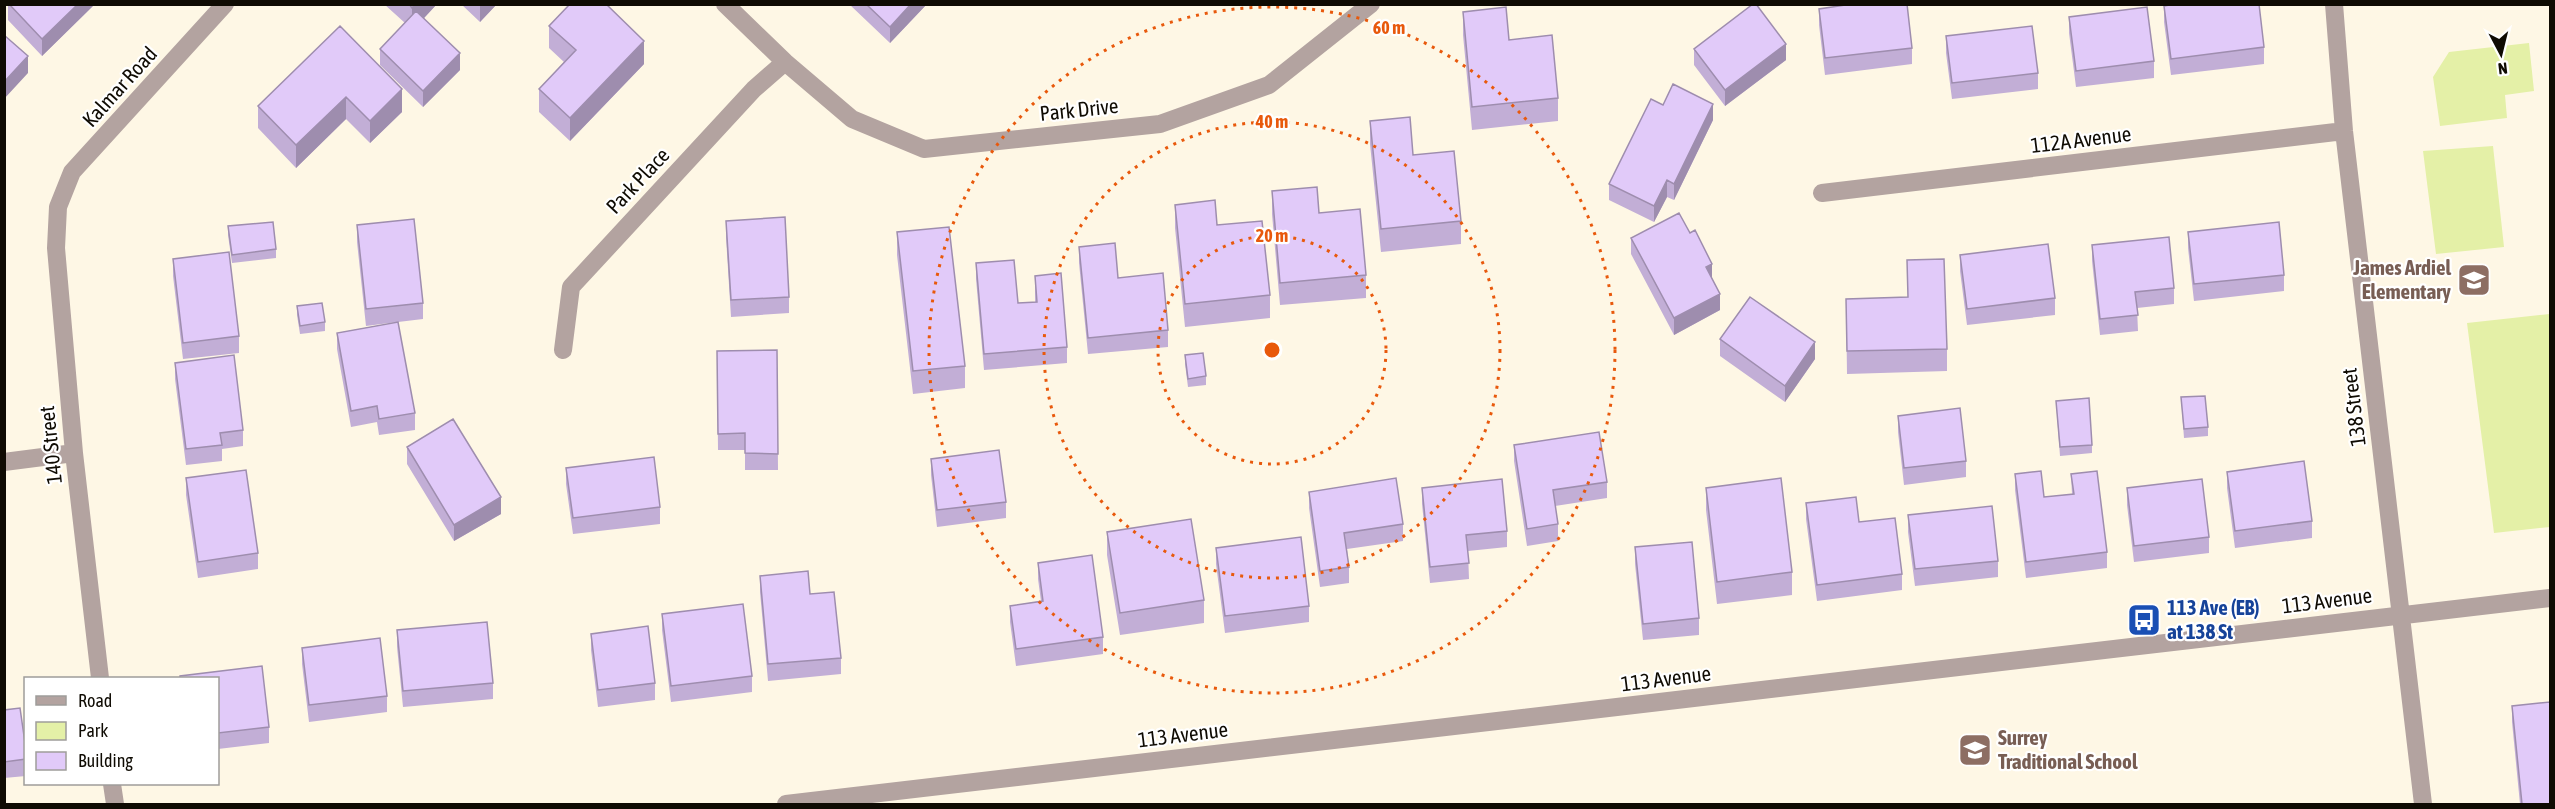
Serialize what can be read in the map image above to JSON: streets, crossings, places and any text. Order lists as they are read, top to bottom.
{
  "streets": {
    "street": [
      "Kalmar Road",
      "Park Drive",
      "112A Avenue",
      "Park Place",
      "138 Street",
      "140 Street",
      "113 Avenue"
    ]
  },
  "crossings": [
    ["Kalmar Road", "140 Street"],
    ["Park Drive", "Park Place"],
    ["112A Avenue", "138 Street"],
    ["138 Street", "113 Avenue"]
  ],
  "places": {
    "school or university": ["James Ardiel Elementary", "Surrey Traditional School"],
    "bus stop": ["113 Ave (EB) at 138 St"]
  },
  "legend": ["Road", "Park", "Building"],
  "north": "bottom",
  "rings": ["60 m", "40 m", "20 m"]
}
